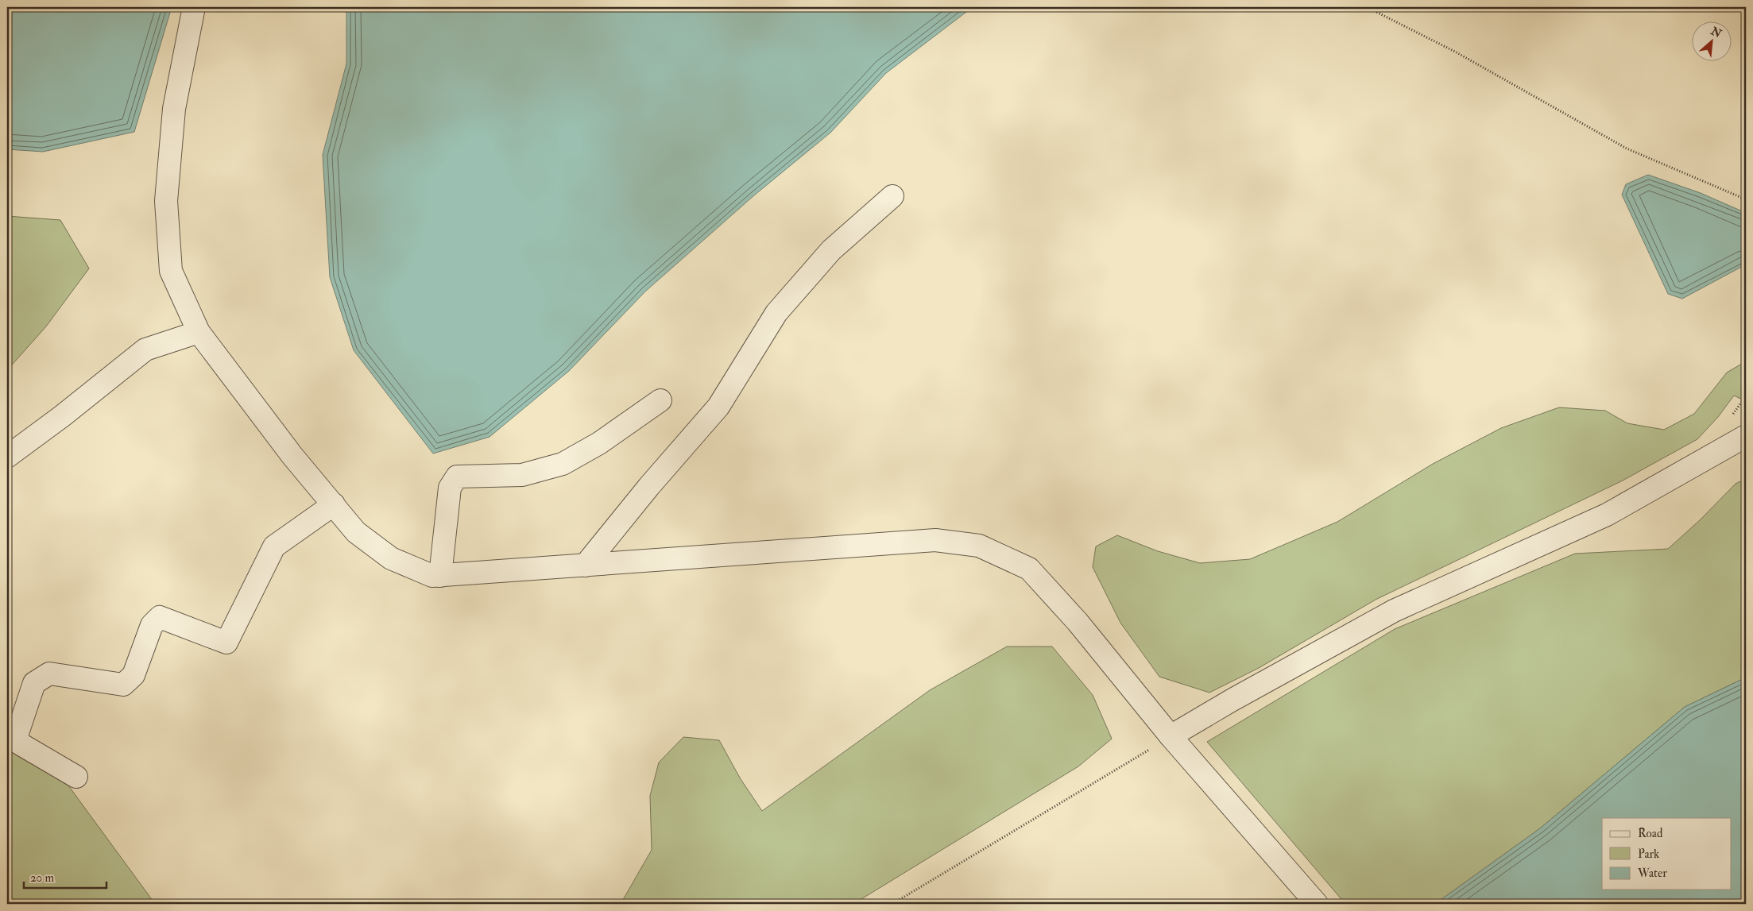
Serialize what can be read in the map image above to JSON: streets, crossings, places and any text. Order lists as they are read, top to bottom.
{
  "legend": ["Road", "Park", "Water"],
  "scale_bar": "20 m",
  "north": "top right"
}
